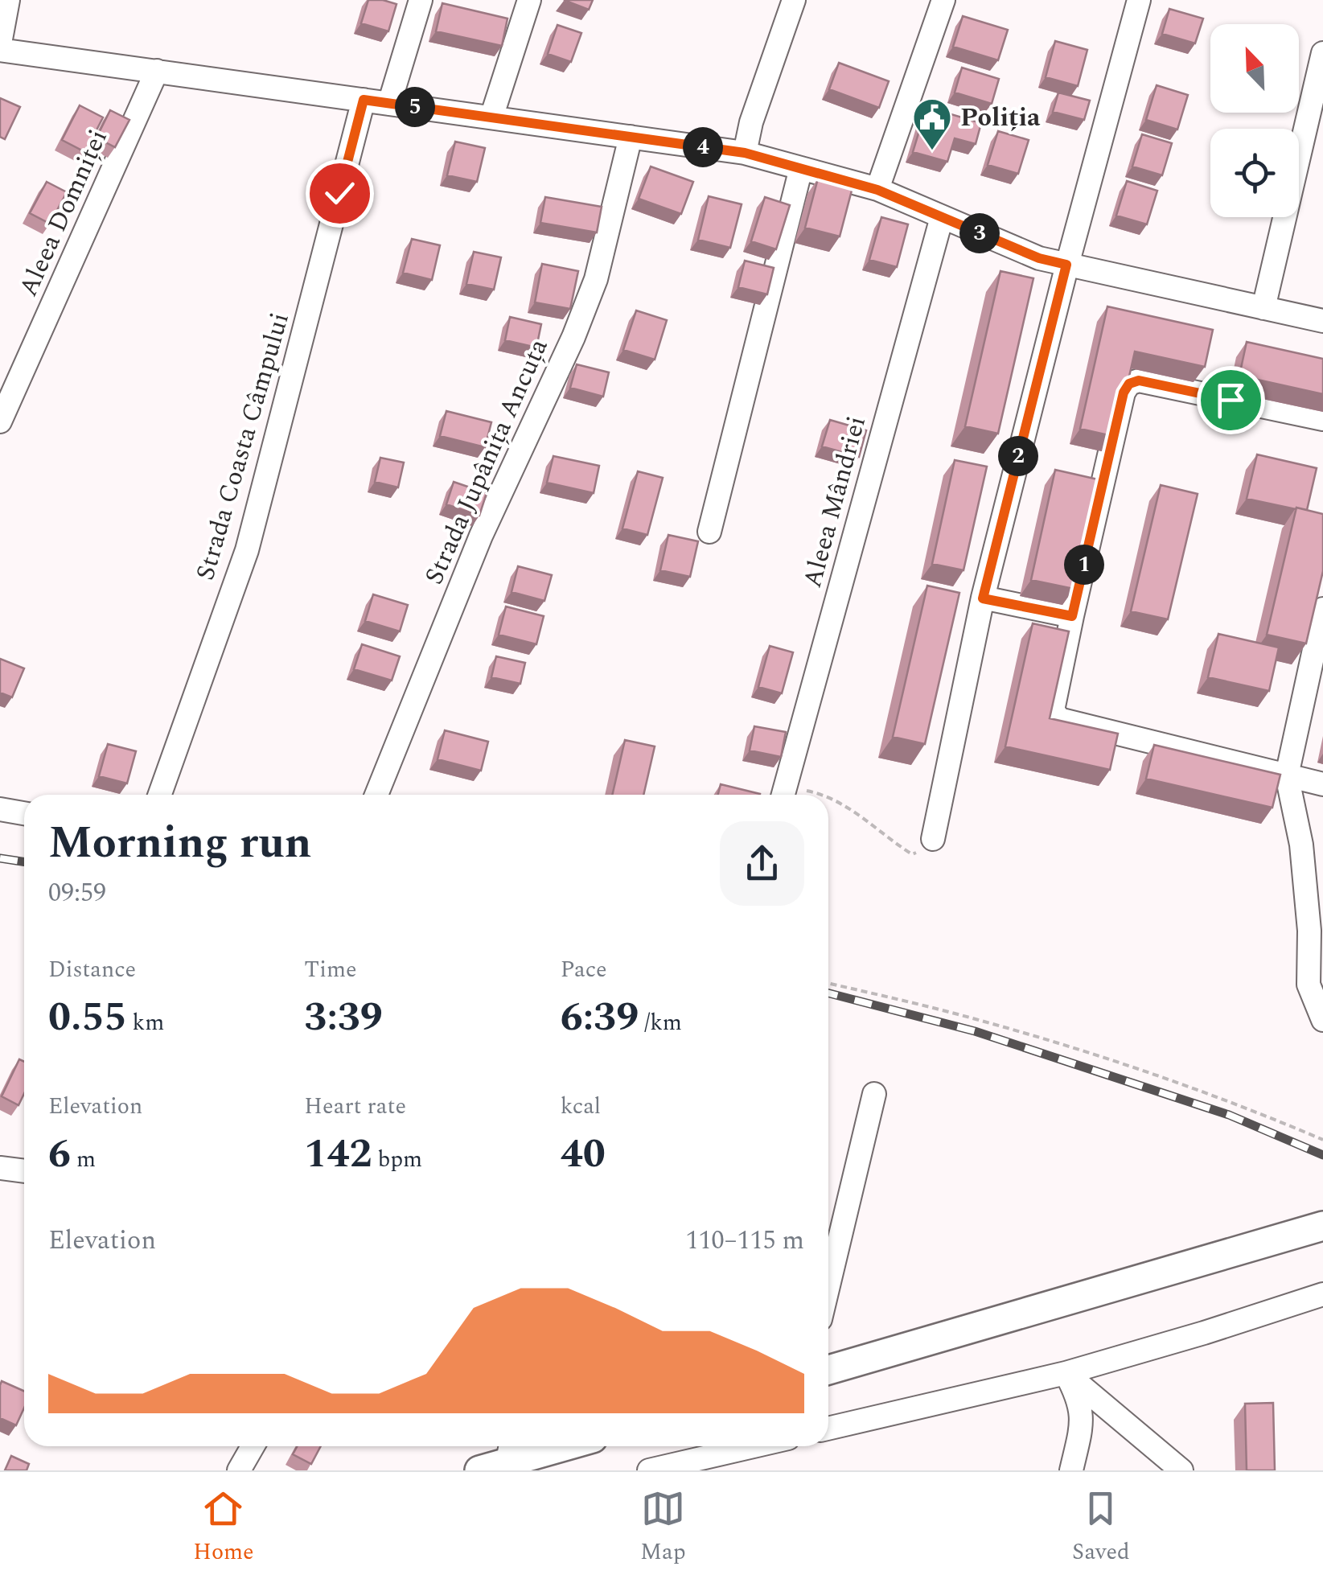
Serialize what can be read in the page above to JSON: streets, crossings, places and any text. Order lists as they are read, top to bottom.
{
  "streets": {
    "street": [
      "Aleea Domniței",
      "Strada Coasta Câmpului",
      "Strada Jupânița Ancuța",
      "Aleea Mândriei"
    ]
  },
  "places": {
    "public building": ["Poliția"]
  },
  "north": "top left",
  "page": {
    "pins": [
      "5",
      "4",
      "3",
      "2",
      "1"
    ],
    "heading": ["Morning run", "09:59"],
    "stats": [
      ["Distance", "0.55 km"],
      ["Time", "3:39"],
      ["Pace", "6:39 /km"],
      ["Elevation", "6 m"],
      ["Heart rate", "142 bpm"],
      ["kcal", "40"]
    ],
    "chart": ["Elevation", "110–115 m"],
    "tabs": ["Home", "Map", "Saved"]
  }
}
